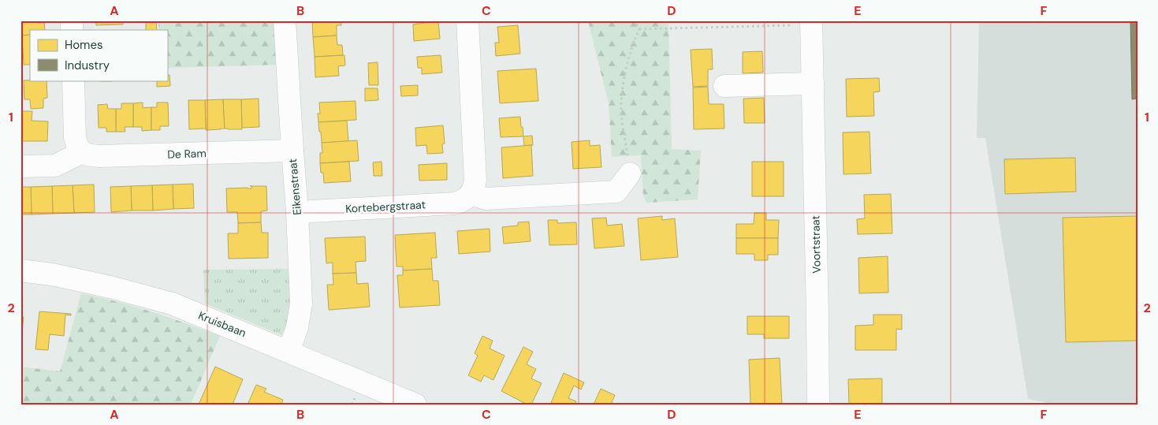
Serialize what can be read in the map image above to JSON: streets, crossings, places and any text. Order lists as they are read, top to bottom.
{
  "streets": {
    "street": [
      "De Ram",
      "Eikenstraat",
      "Kortebergstraat",
      "Voortstraat",
      "Kruisbaan"
    ]
  },
  "crossings": [
    ["De Ram", "Eikenstraat"],
    ["Eikenstraat", "Kortebergstraat"],
    ["Eikenstraat", "Kruisbaan"]
  ],
  "legend": ["Homes", "Industry"],
  "grid": {
    "columns": [
      "A",
      "B",
      "C",
      "D",
      "E",
      "F"
    ],
    "rows": ["1", "2"]
  }
}
